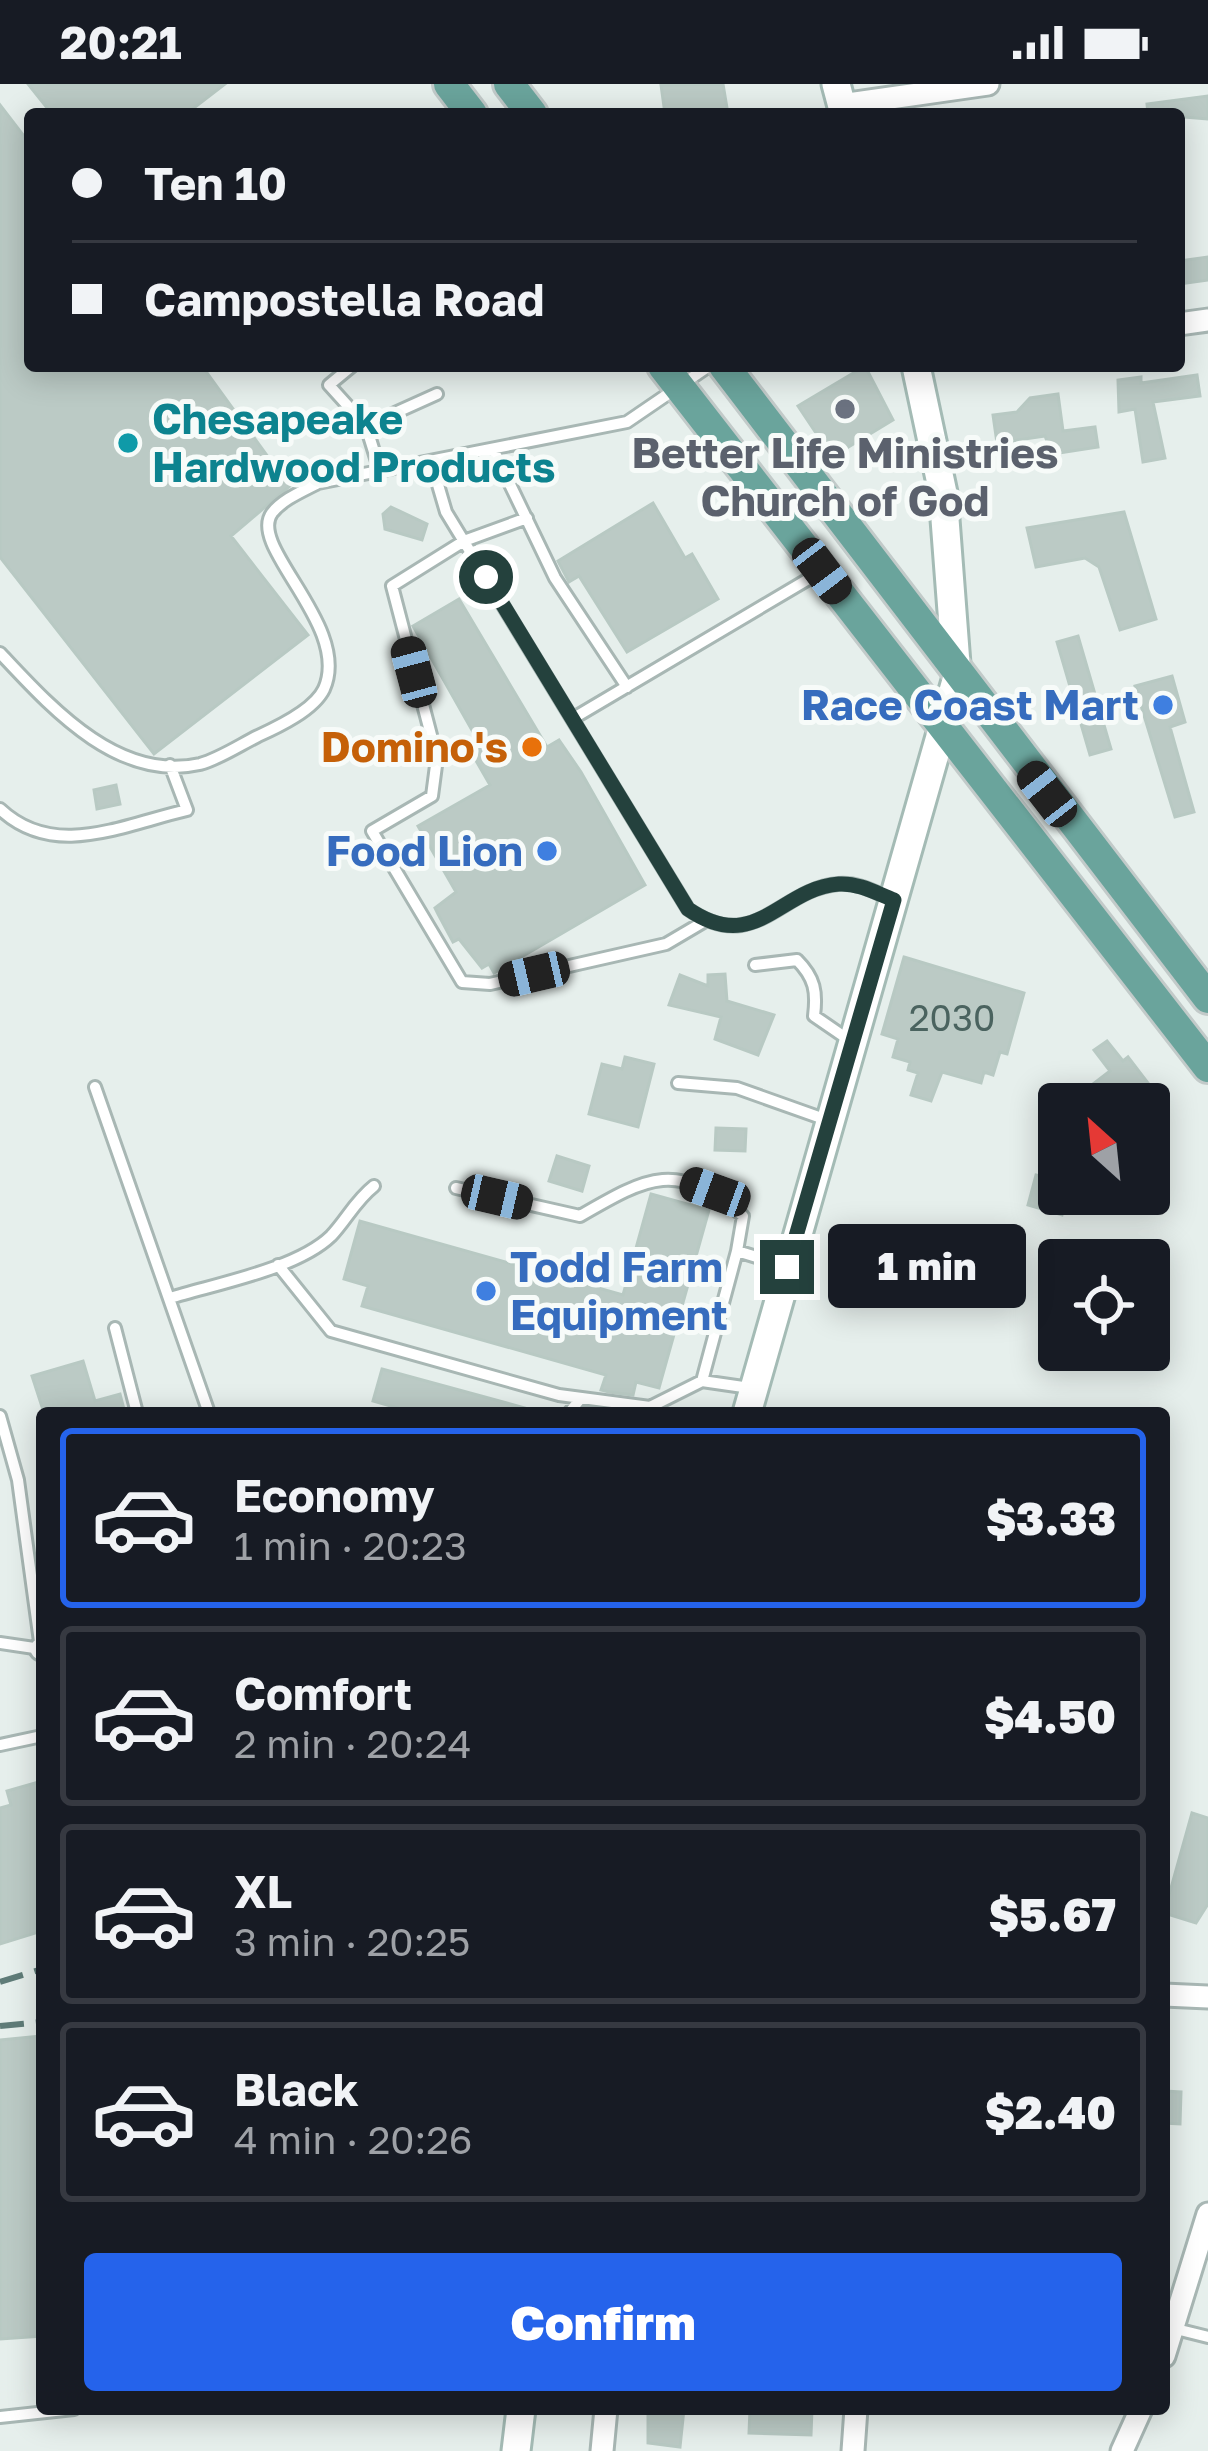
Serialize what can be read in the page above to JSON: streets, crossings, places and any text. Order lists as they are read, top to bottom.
{
  "places": [
    "Better Life Ministries Church of God",
    "Chesapeake Hardwood Products",
    "Race Coast Mart",
    "Domino's",
    "Food Lion",
    "Todd Farm Equipment"
  ],
  "house_numbers": ["2030"],
  "north": "top left",
  "page": {
    "status": "20:21",
    "banner": ["Ten 10", "Campostella Road"],
    "bubble": "1 min",
    "list": [
      {
        "name": "Economy",
        "note": "1 min · 20:23",
        "value": "$3.33"
      },
      {
        "name": "Comfort",
        "note": "2 min · 20:24",
        "value": "$4.50"
      },
      {
        "name": "XL",
        "note": "3 min · 20:25",
        "value": "$5.67"
      },
      {
        "name": "Black",
        "note": "4 min · 20:26",
        "value": "$2.40"
      }
    ],
    "buttons": "Confirm"
  }
}
